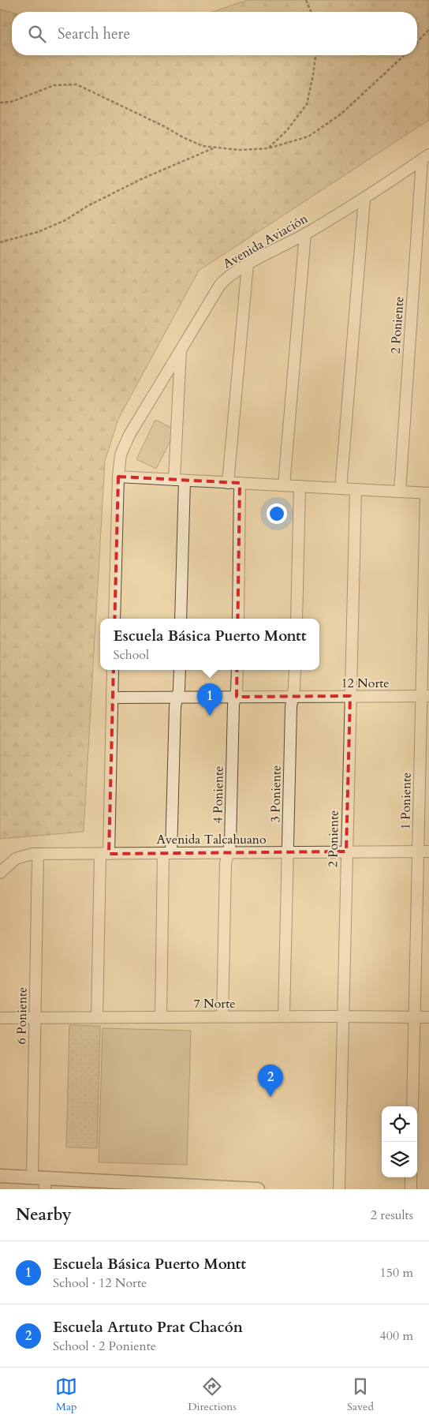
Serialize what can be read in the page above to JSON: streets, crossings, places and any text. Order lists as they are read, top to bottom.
{
  "streets": {
    "street": [
      "Avenida Aviación",
      "2 Poniente",
      "12 Norte",
      "3 Poniente",
      "4 Poniente",
      "1 Poniente",
      "Avenida Talcahuano",
      "7 Norte",
      "6 Poniente"
    ]
  },
  "crossings": [
    ["Avenida Aviación", "2 Poniente"],
    ["2 Poniente", "12 Norte"],
    ["2 Poniente", "Avenida Talcahuano"],
    ["2 Poniente", "7 Norte"],
    ["12 Norte", "3 Poniente"],
    ["12 Norte", "4 Poniente"],
    ["12 Norte", "1 Poniente"],
    ["3 Poniente", "Avenida Talcahuano"],
    ["3 Poniente", "7 Norte"],
    ["4 Poniente", "Avenida Talcahuano"],
    ["4 Poniente", "7 Norte"],
    ["1 Poniente", "Avenida Talcahuano"],
    ["1 Poniente", "7 Norte"],
    ["Avenida Talcahuano", "6 Poniente"],
    ["7 Norte", "6 Poniente"]
  ],
  "page": {
    "search": "Search here",
    "popup": ["Escuela Básica Puerto Montt", "School"],
    "pins": ["1", "2"],
    "heading": ["Nearby", "2 results"],
    "list": [
      {
        "mark": "1",
        "name": "Escuela Básica Puerto Montt",
        "note": "School · 12 Norte",
        "value": "150 m"
      },
      {
        "mark": "2",
        "name": "Escuela Artuto Prat Chacón",
        "note": "School · 2 Poniente",
        "value": "400 m"
      }
    ],
    "nav": ["Map", "Directions", "Saved"]
  }
}
